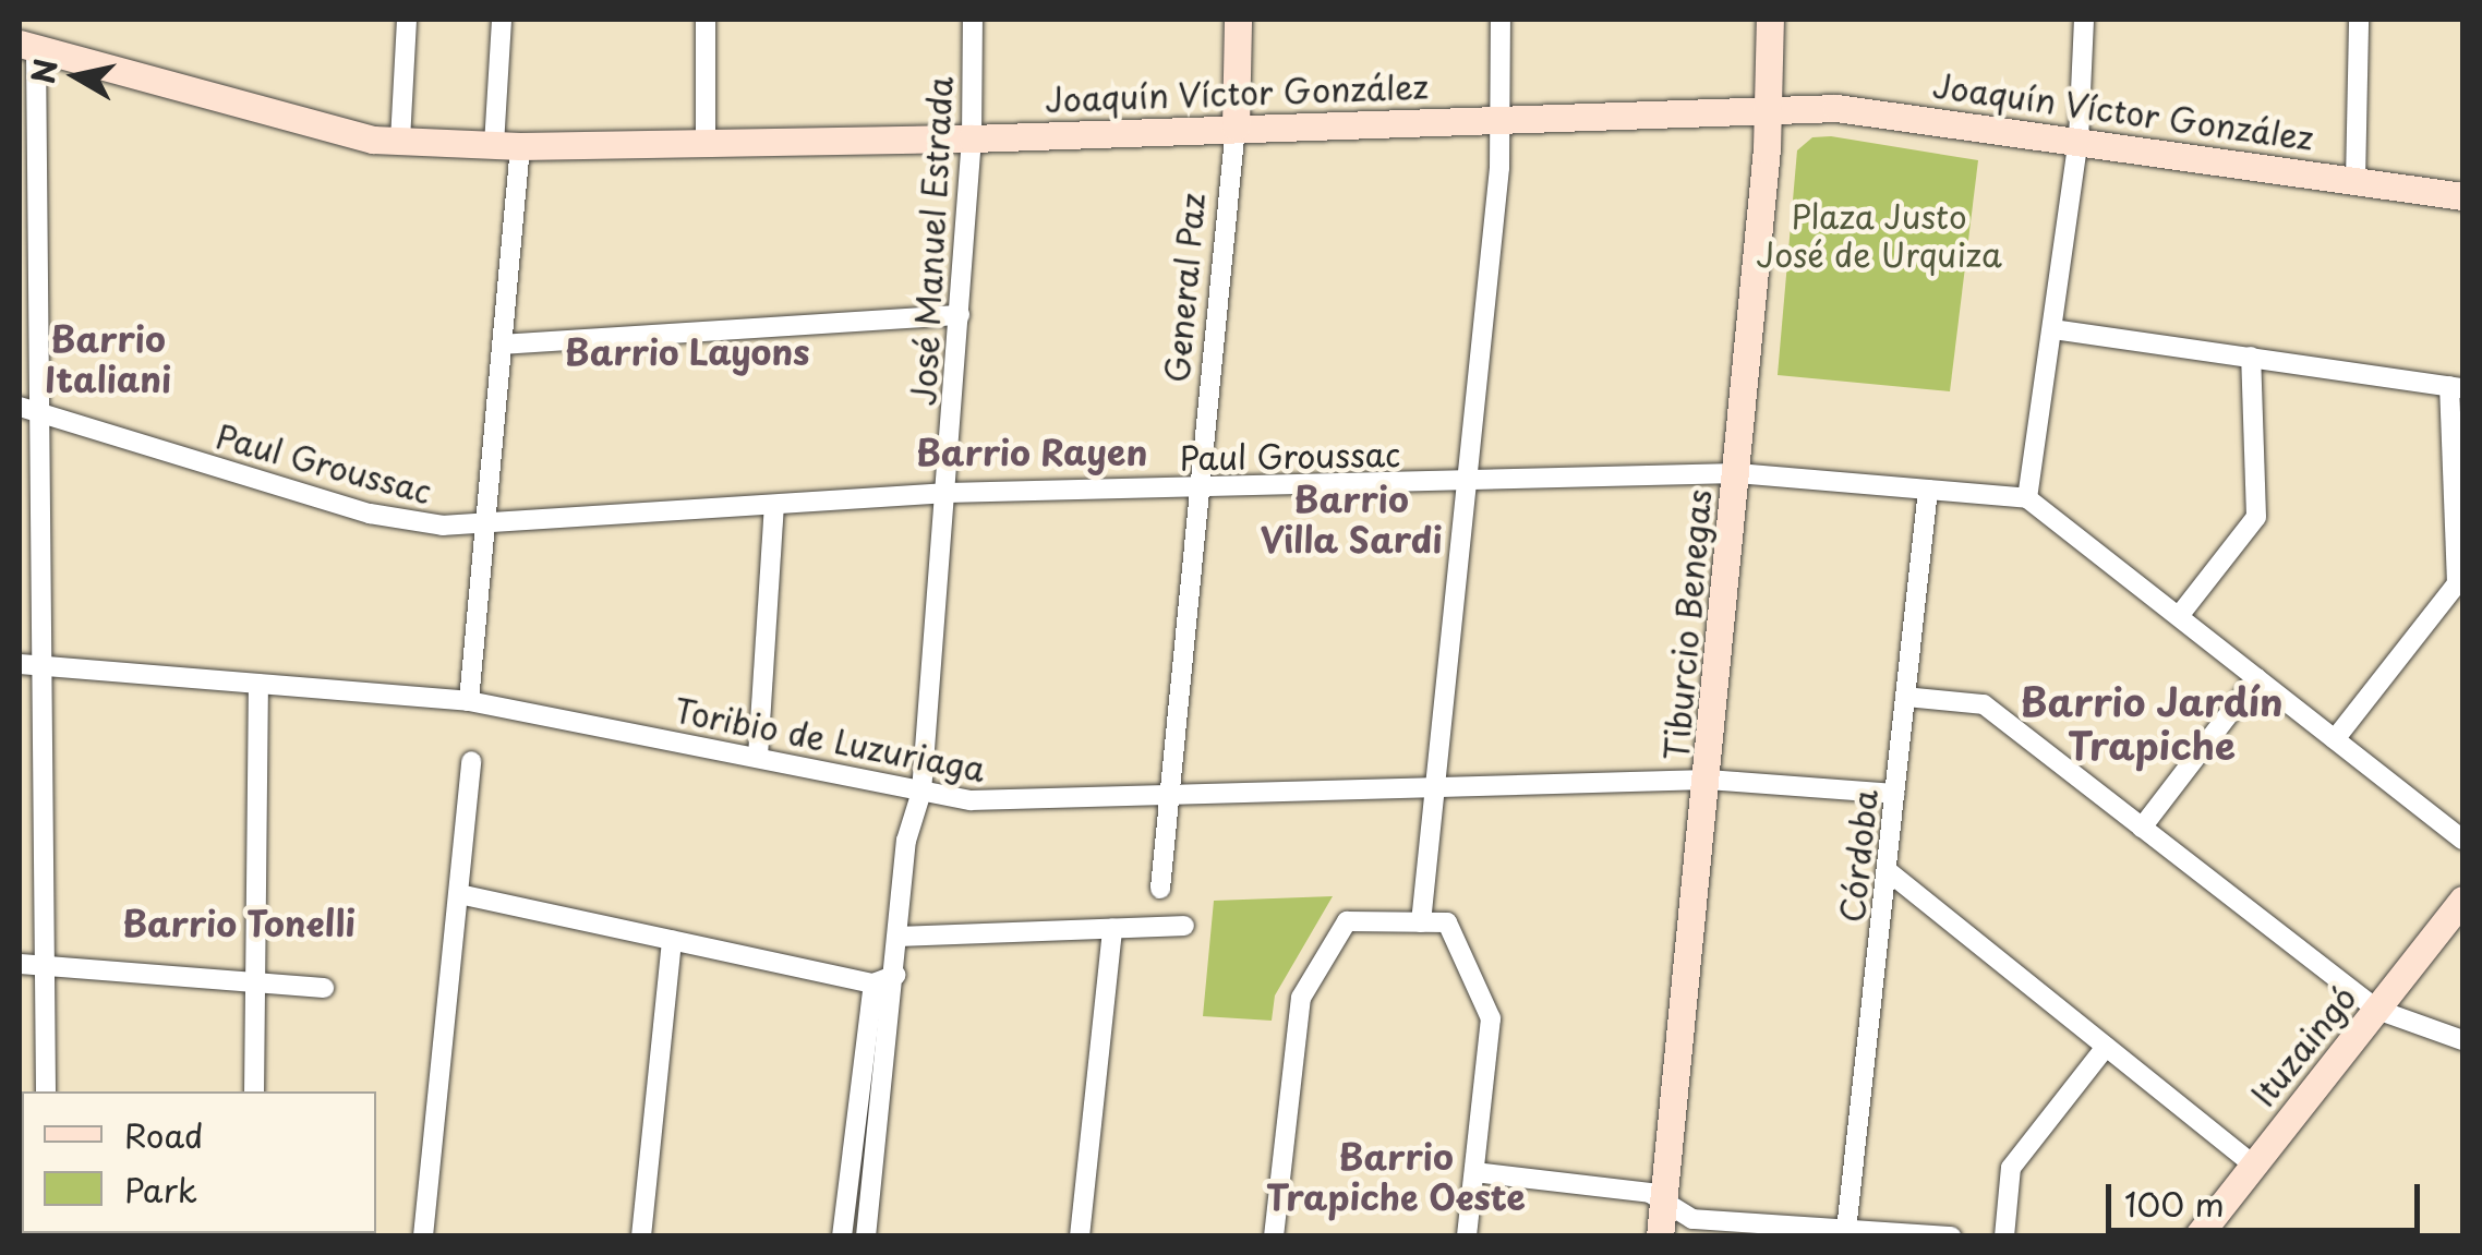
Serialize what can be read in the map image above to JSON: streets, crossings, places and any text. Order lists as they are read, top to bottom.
{
  "streets": {
    "main road": [
      "Joaquín Víctor González",
      "General Paz",
      "Tiburcio Benegas",
      "Ituzaingó"
    ],
    "street": [
      "José Manuel Estrada",
      "Paul Groussac",
      "Toribio de Luzuriaga",
      "Córdoba"
    ]
  },
  "crossings": [
    ["Joaquín Víctor González", "José Manuel Estrada"],
    ["Joaquín Víctor González", "General Paz"],
    ["Joaquín Víctor González", "Tiburcio Benegas"],
    ["José Manuel Estrada", "Paul Groussac"],
    ["José Manuel Estrada", "Toribio de Luzuriaga"],
    ["General Paz", "Paul Groussac"],
    ["General Paz", "Toribio de Luzuriaga"],
    ["Paul Groussac", "Tiburcio Benegas"],
    ["Paul Groussac", "Córdoba"],
    ["Tiburcio Benegas", "Toribio de Luzuriaga"],
    ["Toribio de Luzuriaga", "Córdoba"]
  ],
  "districts": [
    "Barrio Italiani",
    "Barrio Layons",
    "Barrio Rayen",
    "Barrio Villa Sardi",
    "Barrio Jardín Trapiche",
    "Barrio Tonelli",
    "Barrio Trapiche Oeste"
  ],
  "parks": ["Plaza Justo José de Urquiza"],
  "legend": ["Road", "Park"],
  "scale_bar": "100 m",
  "north": "left"
}
